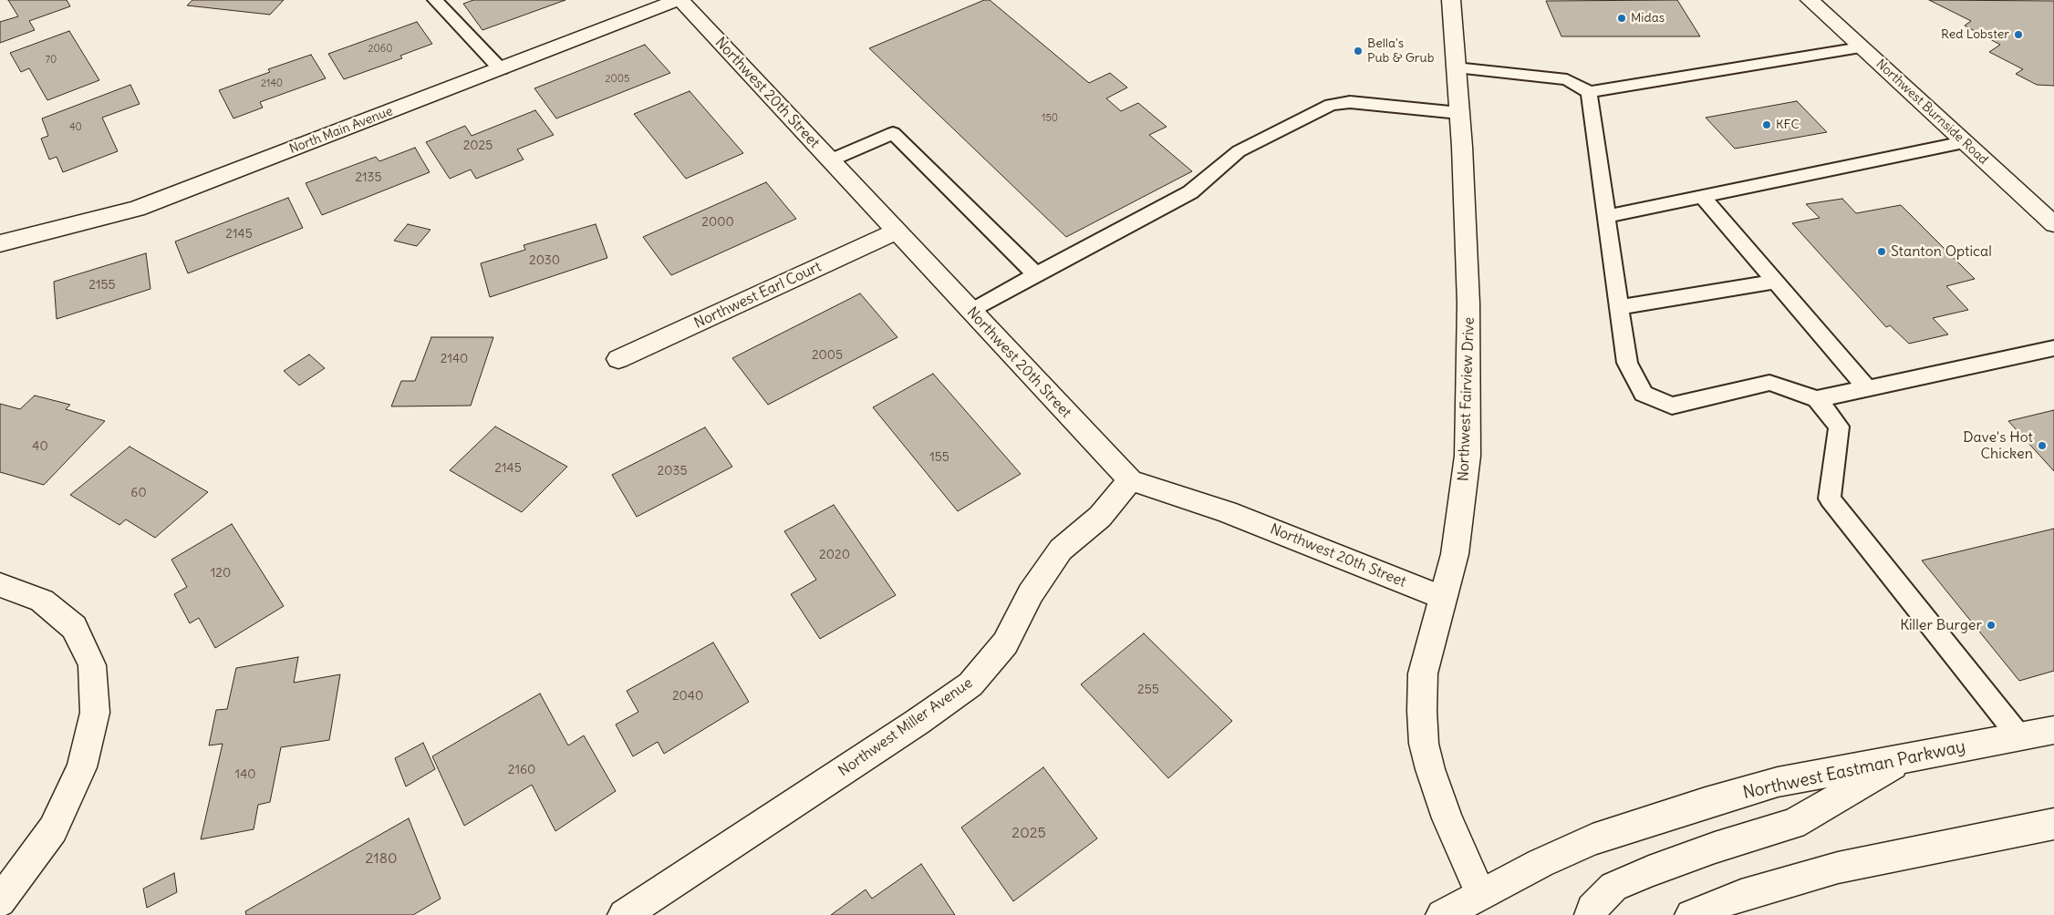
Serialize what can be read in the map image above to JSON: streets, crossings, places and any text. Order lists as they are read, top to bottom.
{
  "streets": {
    "street": [
      "Northwest 20th Street",
      "Northwest Burnside Road",
      "North Main Avenue",
      "Northwest Earl Court",
      "Northwest Fairview Drive",
      "Northwest Miller Avenue",
      "Northwest Eastman Parkway"
    ]
  },
  "crossings": [
    ["Northwest 20th Street", "North Main Avenue"],
    ["Northwest 20th Street", "Northwest Earl Court"],
    ["Northwest 20th Street", "Northwest Fairview Drive"],
    ["Northwest 20th Street", "Northwest Miller Avenue"],
    ["Northwest Fairview Drive", "Northwest Eastman Parkway"]
  ],
  "places": [
    "Midas",
    "Red Lobster",
    "Bella's Pub & Grub",
    "KFC",
    "Stanton Optical",
    "Dave's Hot Chicken",
    "Killer Burger"
  ],
  "house_numbers": [
    "2060",
    "70",
    "2005",
    "2140",
    "150",
    "40",
    "2025",
    "2135",
    "2000",
    "2145",
    "2030",
    "2155",
    "2005",
    "2140",
    "40",
    "155",
    "2145",
    "2035",
    "60",
    "2020",
    "120",
    "255",
    "2040",
    "2160",
    "140",
    "2025",
    "2180"
  ]
}
